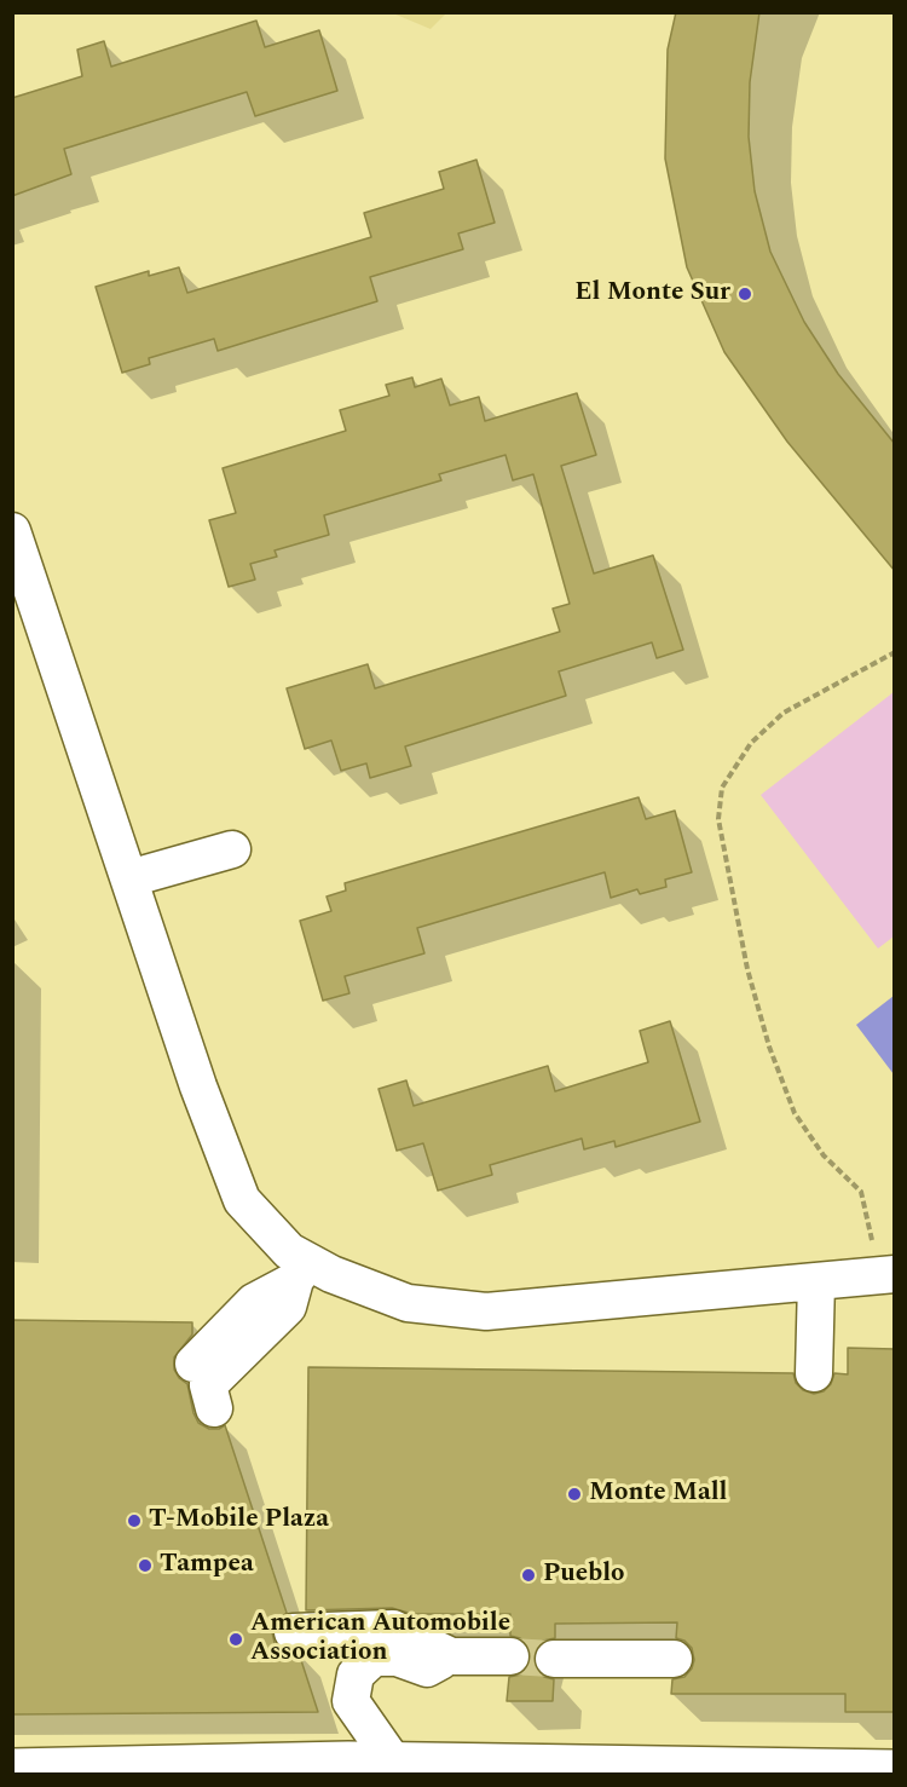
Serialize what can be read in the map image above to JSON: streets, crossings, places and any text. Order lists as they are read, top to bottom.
{
  "places": [
    "El Monte Sur",
    "Monte Mall",
    "T-Mobile Plaza",
    "Tampea",
    "Pueblo",
    "American Automobile Association"
  ]
}
